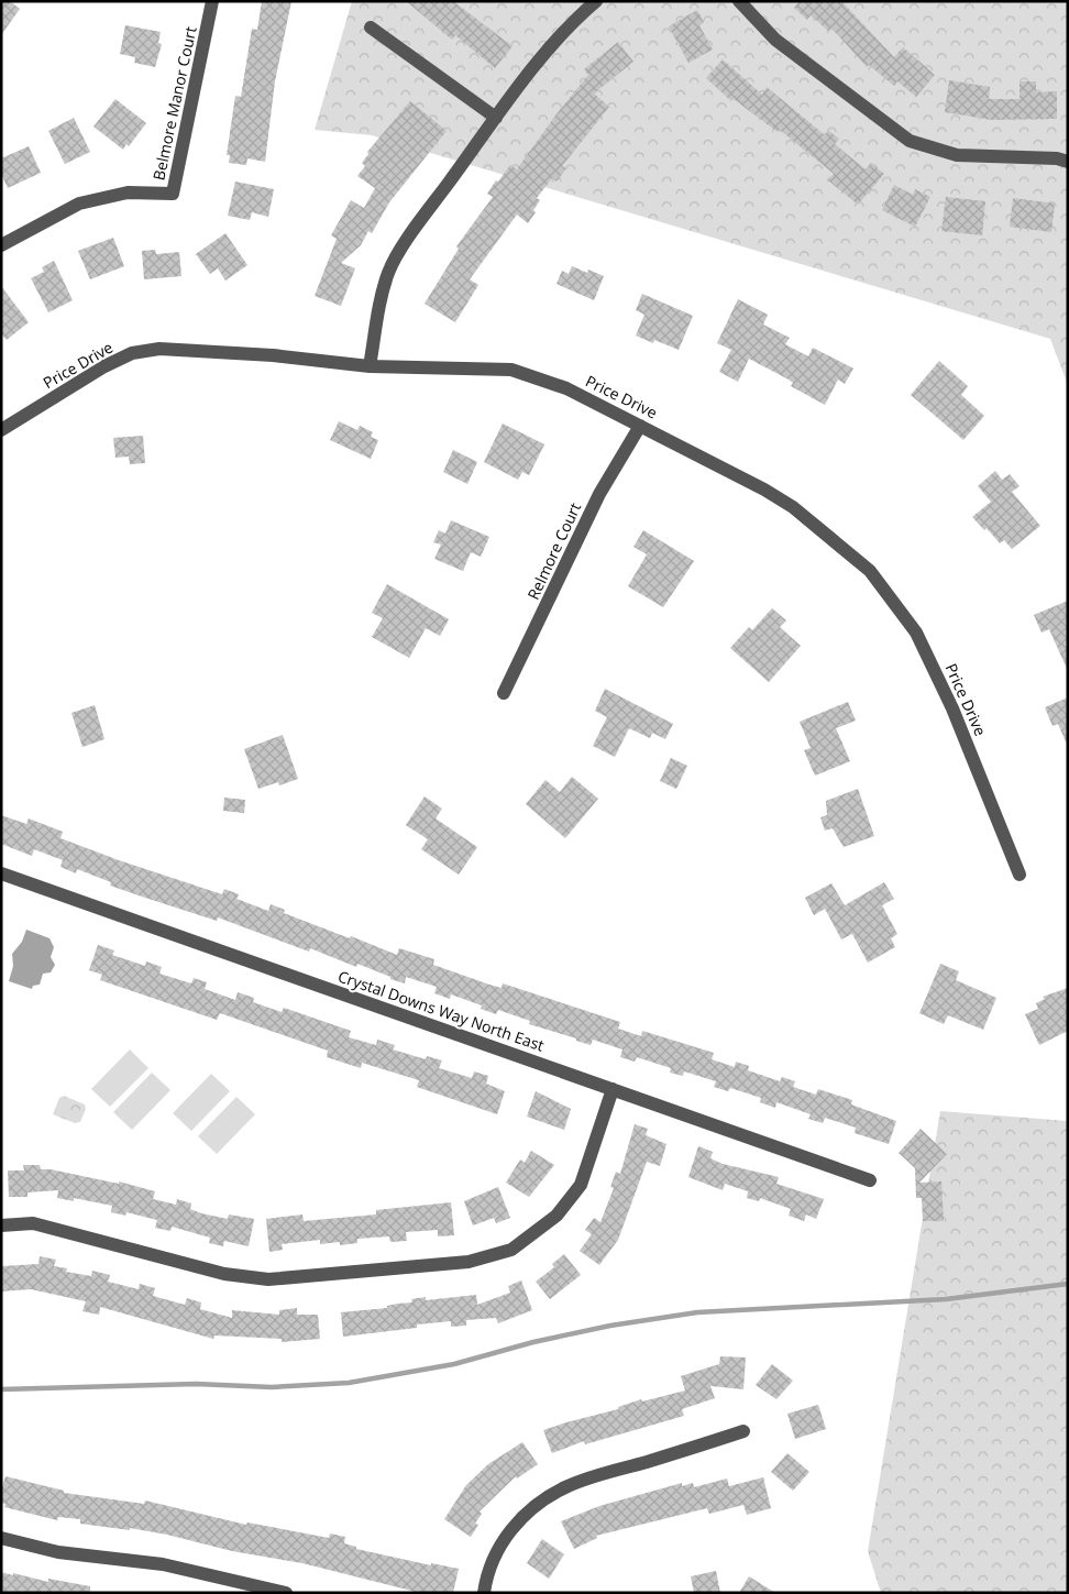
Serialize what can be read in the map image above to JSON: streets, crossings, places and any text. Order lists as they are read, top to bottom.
{
  "streets": {
    "street": [
      "Belmore Manor Court",
      "Price Drive",
      "Relmore Court",
      "Crystal Downs Way North East"
    ]
  },
  "crossings": [
    ["Price Drive", "Relmore Court"]
  ]
}
